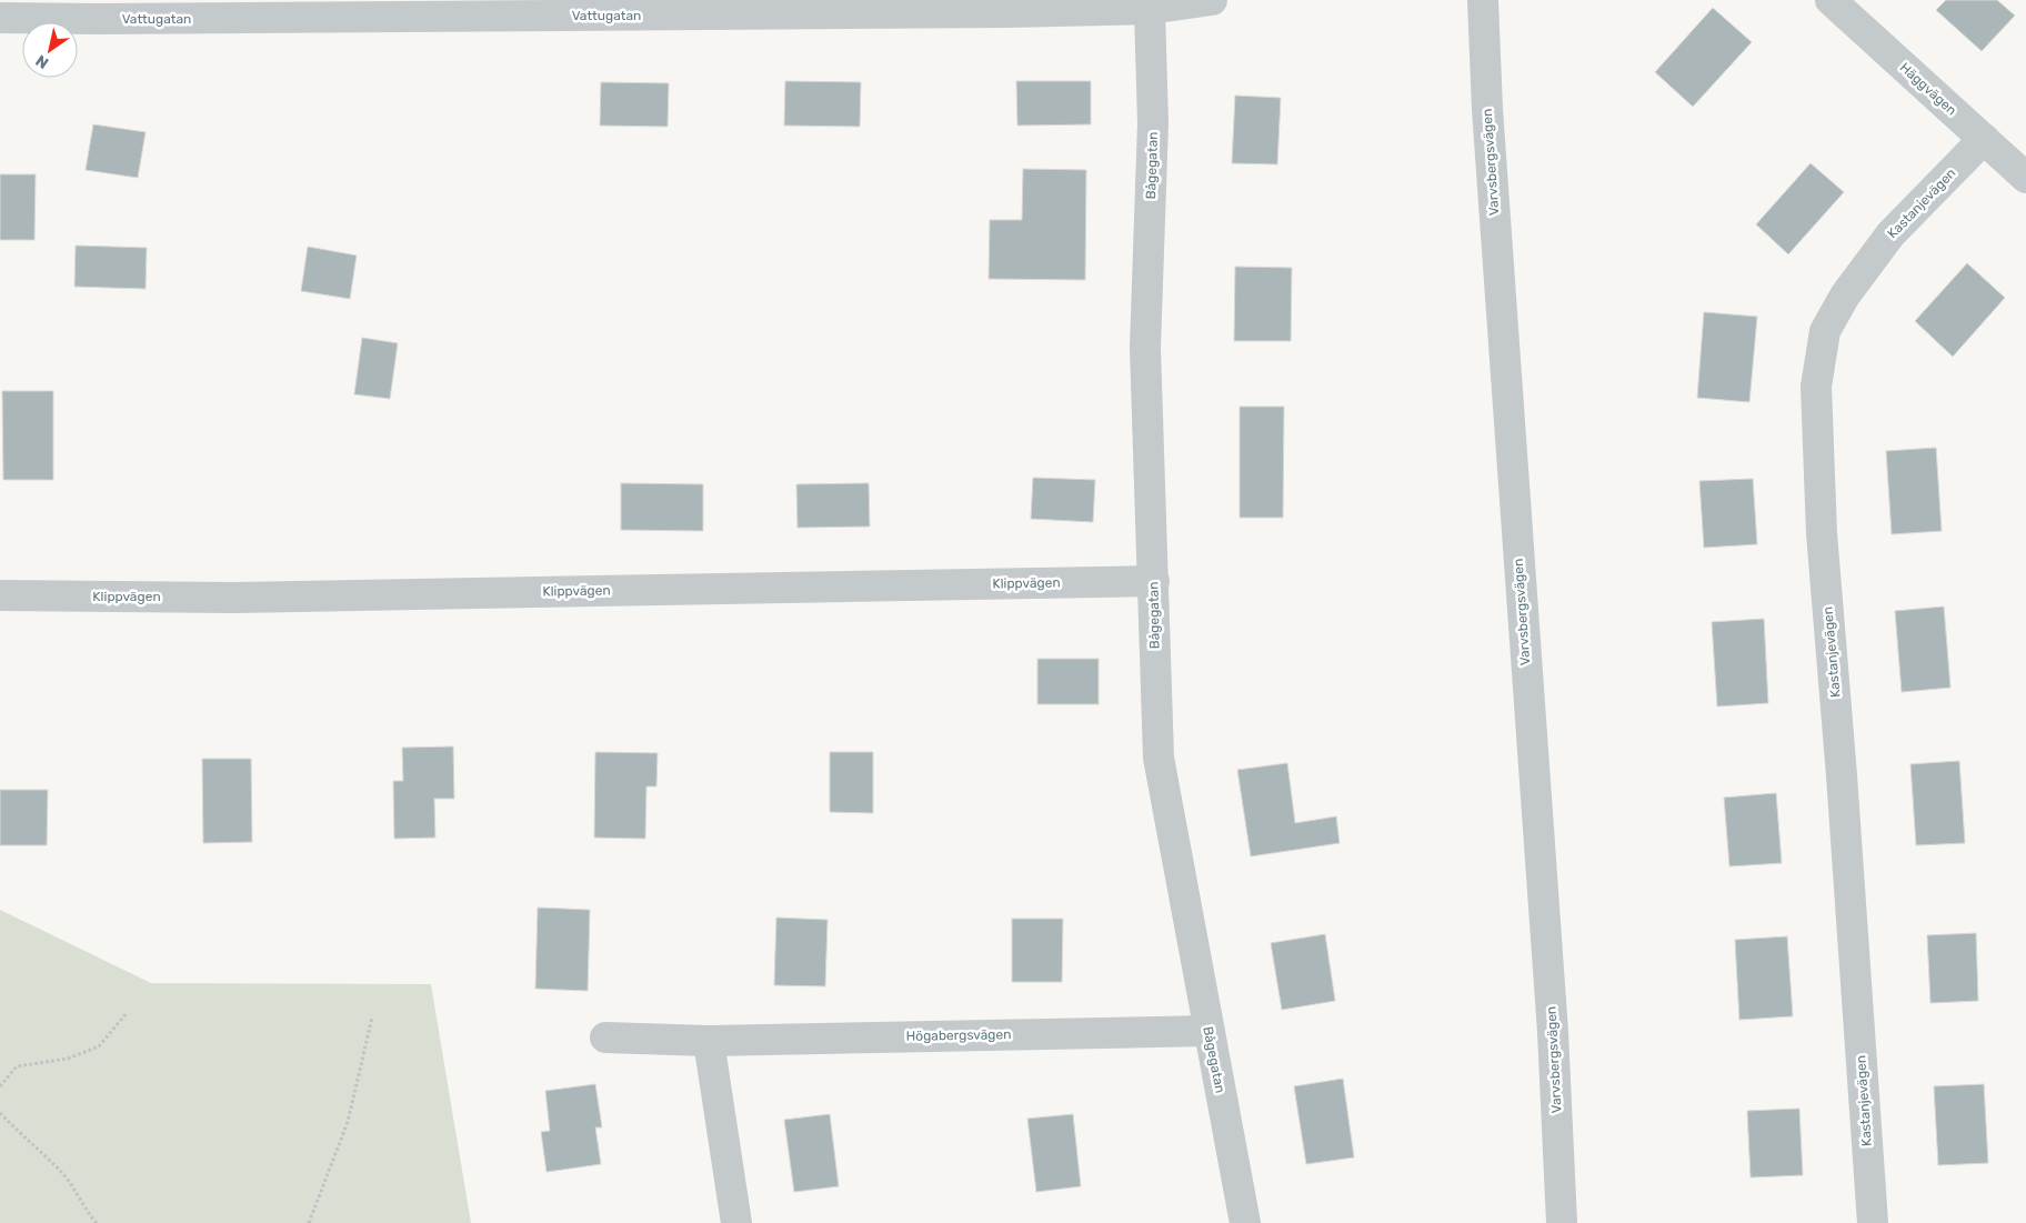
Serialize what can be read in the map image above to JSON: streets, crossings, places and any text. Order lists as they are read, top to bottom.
{
  "streets": {
    "street": [
      "Vattugatan",
      "Häggvägen",
      "Varvsbergsvägen",
      "Bågegatan",
      "Kastanjevägen",
      "Klippvägen",
      "Högabergsvägen"
    ]
  },
  "crossings": [
    ["Vattugatan", "Bågegatan"],
    ["Häggvägen", "Kastanjevägen"],
    ["Bågegatan", "Klippvägen"],
    ["Bågegatan", "Högabergsvägen"]
  ],
  "north": "bottom left"
}
